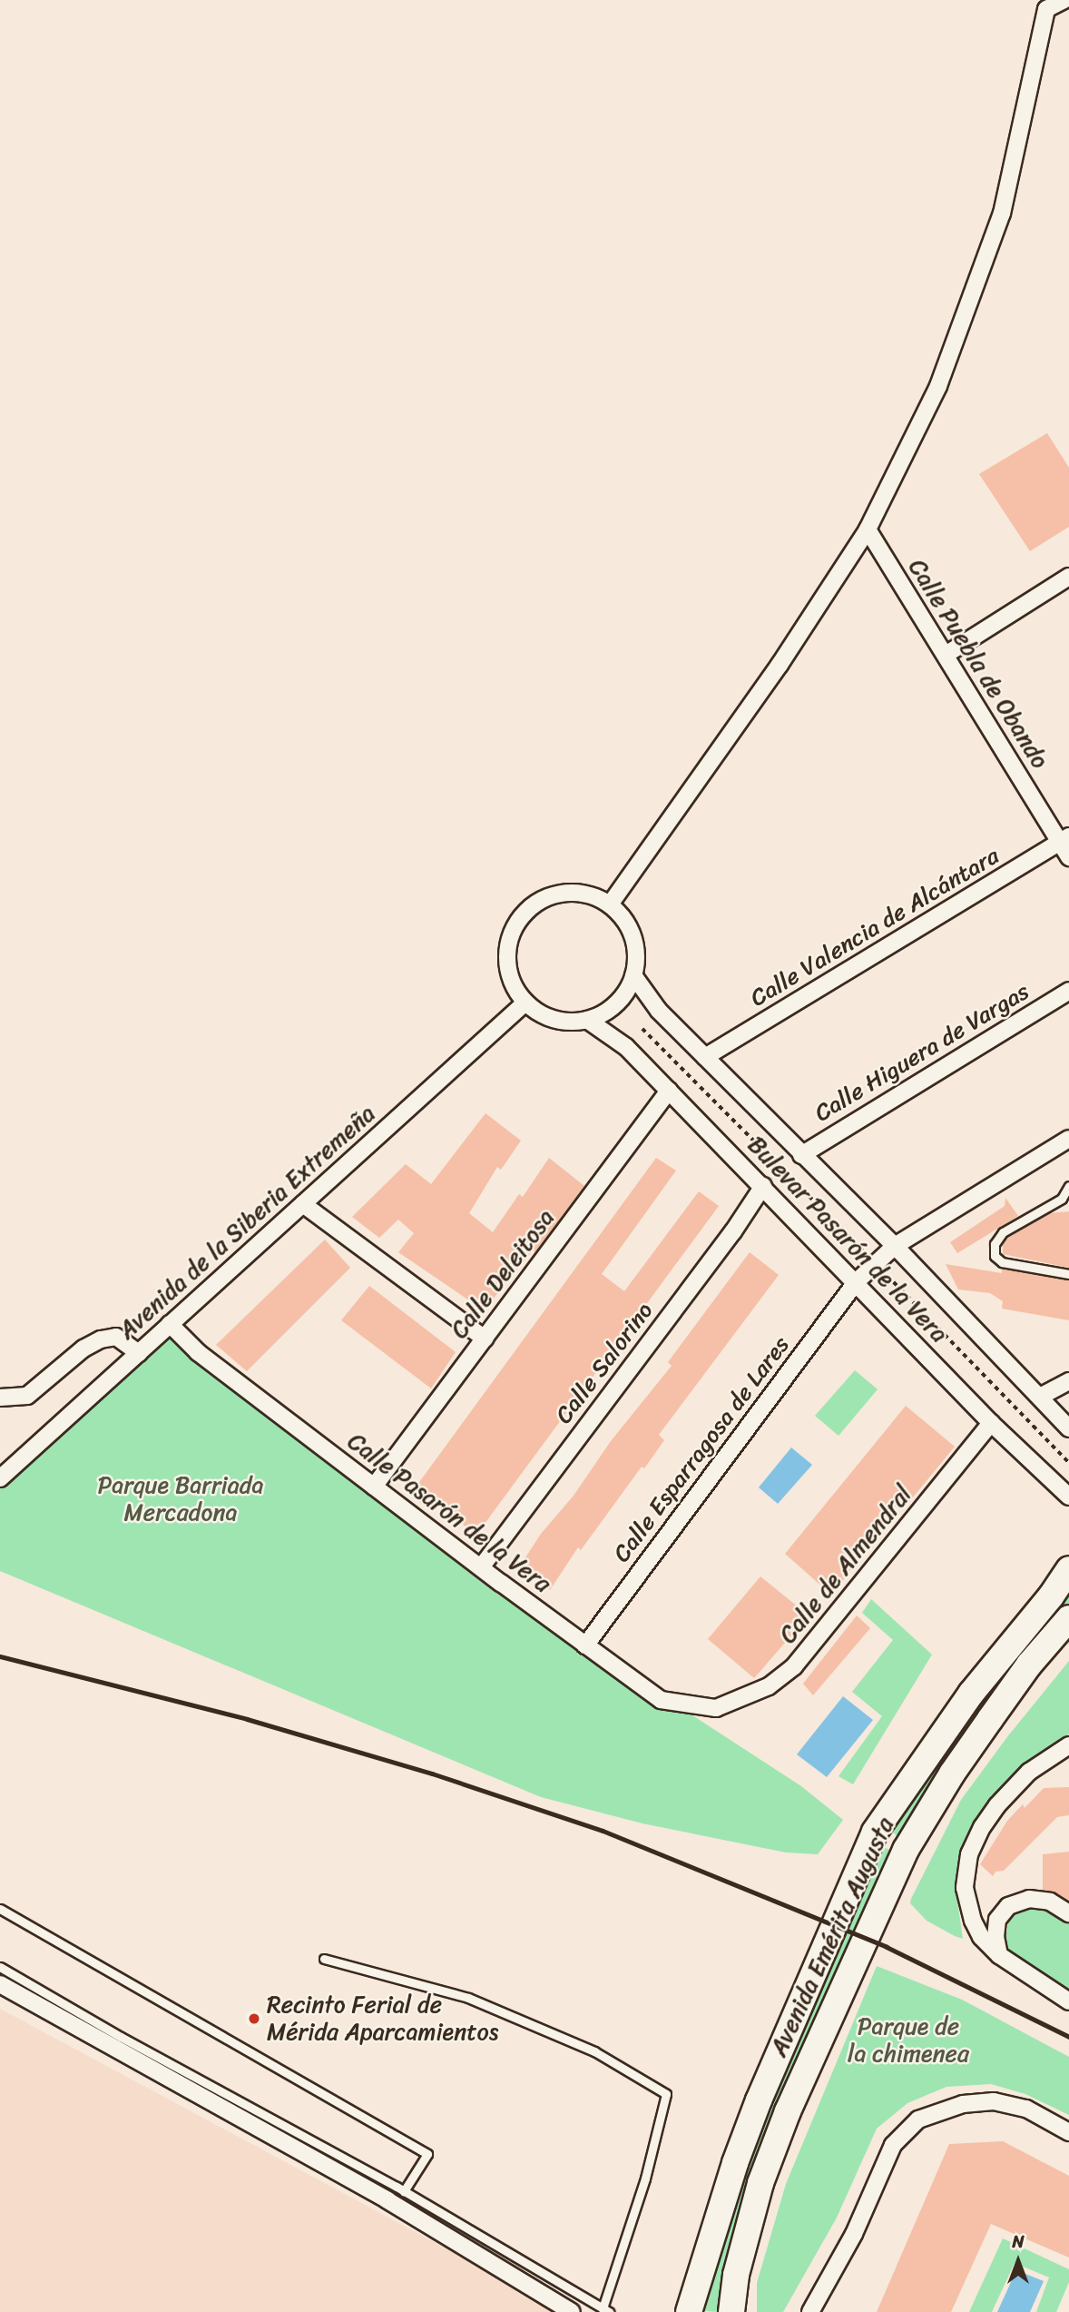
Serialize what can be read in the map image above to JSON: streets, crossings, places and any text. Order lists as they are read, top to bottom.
{
  "streets": {
    "main road": ["Avenida Emérita Augusta"],
    "street": [
      "Calle Puebla de Obando",
      "Calle Valencia de Alcántara",
      "Calle Higuera de Vargas",
      "Avenida de la Siberia Extremeña",
      "Bulevar Pasarón de la Vera",
      "Calle Deleitosa",
      "Calle Salorino",
      "Calle Esparragosa de Lares",
      "Calle Pasarón de la Vera",
      "Calle de Almendral"
    ]
  },
  "crossings": [
    ["Calle Puebla de Obando", "Calle Valencia de Alcántara"],
    ["Calle Valencia de Alcántara", "Bulevar Pasarón de la Vera"],
    ["Calle Higuera de Vargas", "Bulevar Pasarón de la Vera"],
    ["Avenida de la Siberia Extremeña", "Bulevar Pasarón de la Vera"],
    ["Avenida de la Siberia Extremeña", "Calle Pasarón de la Vera"],
    ["Bulevar Pasarón de la Vera", "Calle Deleitosa"],
    ["Bulevar Pasarón de la Vera", "Calle Salorino"],
    ["Bulevar Pasarón de la Vera", "Calle Esparragosa de Lares"],
    ["Bulevar Pasarón de la Vera", "Calle de Almendral"],
    ["Calle Deleitosa", "Calle Pasarón de la Vera"],
    ["Calle Salorino", "Calle Pasarón de la Vera"],
    ["Calle Esparragosa de Lares", "Calle Pasarón de la Vera"],
    ["Calle Pasarón de la Vera", "Calle de Almendral"]
  ],
  "parks": ["Parque Barriada Mercadona", "Parque de la chimenea"],
  "places": ["Recinto Ferial de Mérida Aparcamientos"],
  "north": "top"
}
